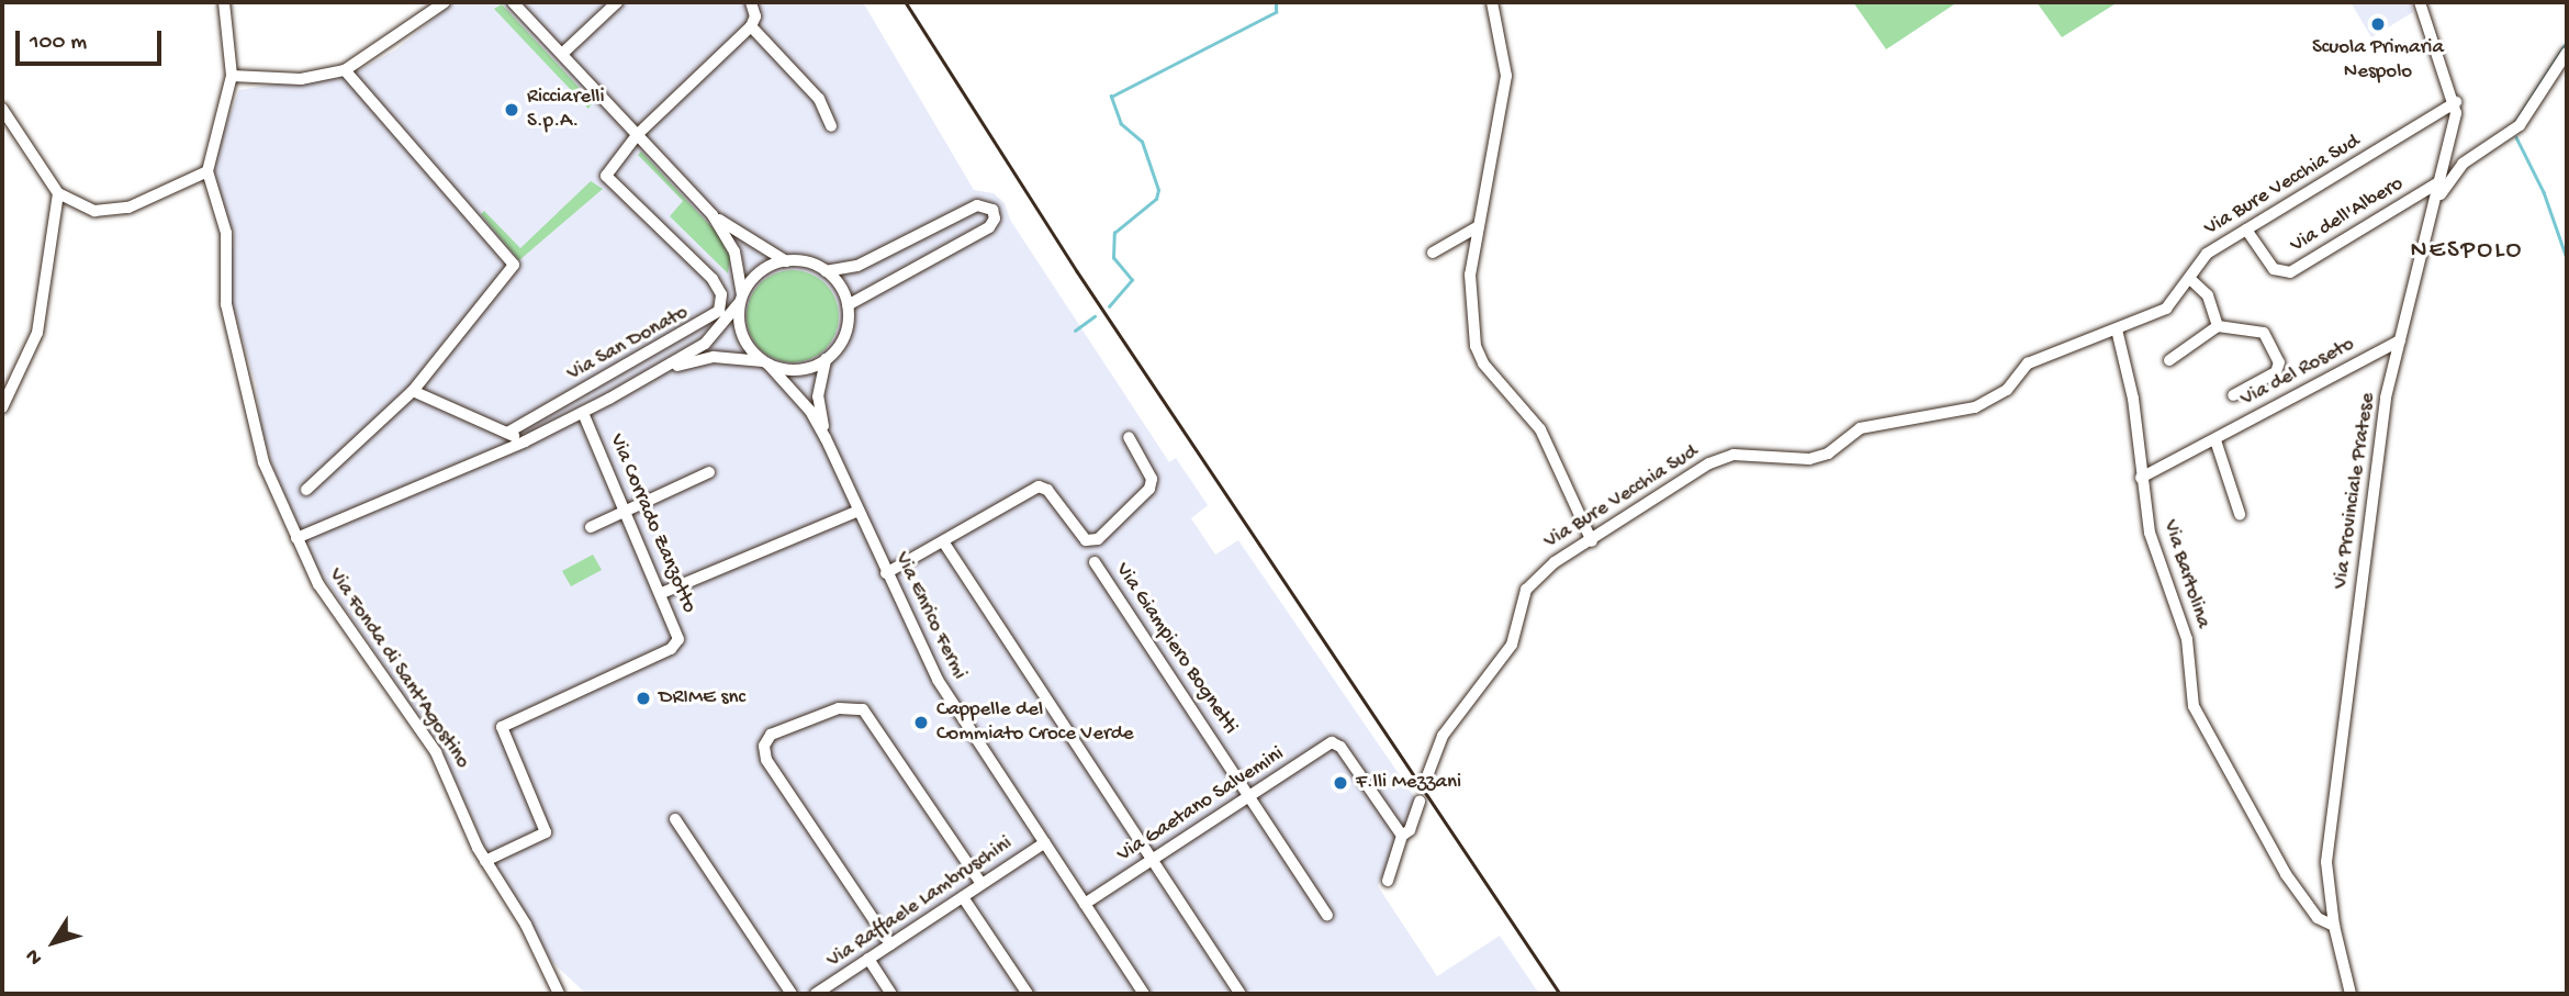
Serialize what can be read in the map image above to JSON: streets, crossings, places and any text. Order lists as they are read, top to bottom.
{
  "streets": {
    "street": [
      "Via Bure Vecchia Sud",
      "Via dell'Albero",
      "Via San Donato",
      "Via del Roseto",
      "Via Provinciale Pratese",
      "Via Corrado Zanzotto",
      "Via Bartolina",
      "Via Enrico Fermi",
      "Via Giampiero Bognetti",
      "Via Fonda di Sant'Agostino",
      "Via Gaetano Salvemini",
      "Via Raffaele Lambruschini"
    ]
  },
  "crossings": [
    ["Via Bure Vecchia Sud", "Via dell'Albero"],
    ["Via Bure Vecchia Sud", "Via Provinciale Pratese"],
    ["Via Bure Vecchia Sud", "Via Bartolina"],
    ["Via dell'Albero", "Via Provinciale Pratese"],
    ["Via del Roseto", "Via Provinciale Pratese"],
    ["Via del Roseto", "Via Bartolina"],
    ["Via Provinciale Pratese", "Via Bartolina"],
    ["Via Corrado Zanzotto", "Via Fonda di Sant'Agostino"],
    ["Via Enrico Fermi", "Via Gaetano Salvemini"],
    ["Via Enrico Fermi", "Via Raffaele Lambruschini"],
    ["Via Giampiero Bognetti", "Via Gaetano Salvemini"]
  ],
  "districts": ["NESPOLO"],
  "places": [
    "Scuola Primaria Nespolo",
    "Ricciarelli S.p.A.",
    "DRIME snc",
    "Cappelle del Commiato Croce Verde",
    "F.lli Mezzani"
  ],
  "scale_bar": "100 m",
  "north": "bottom left"
}
